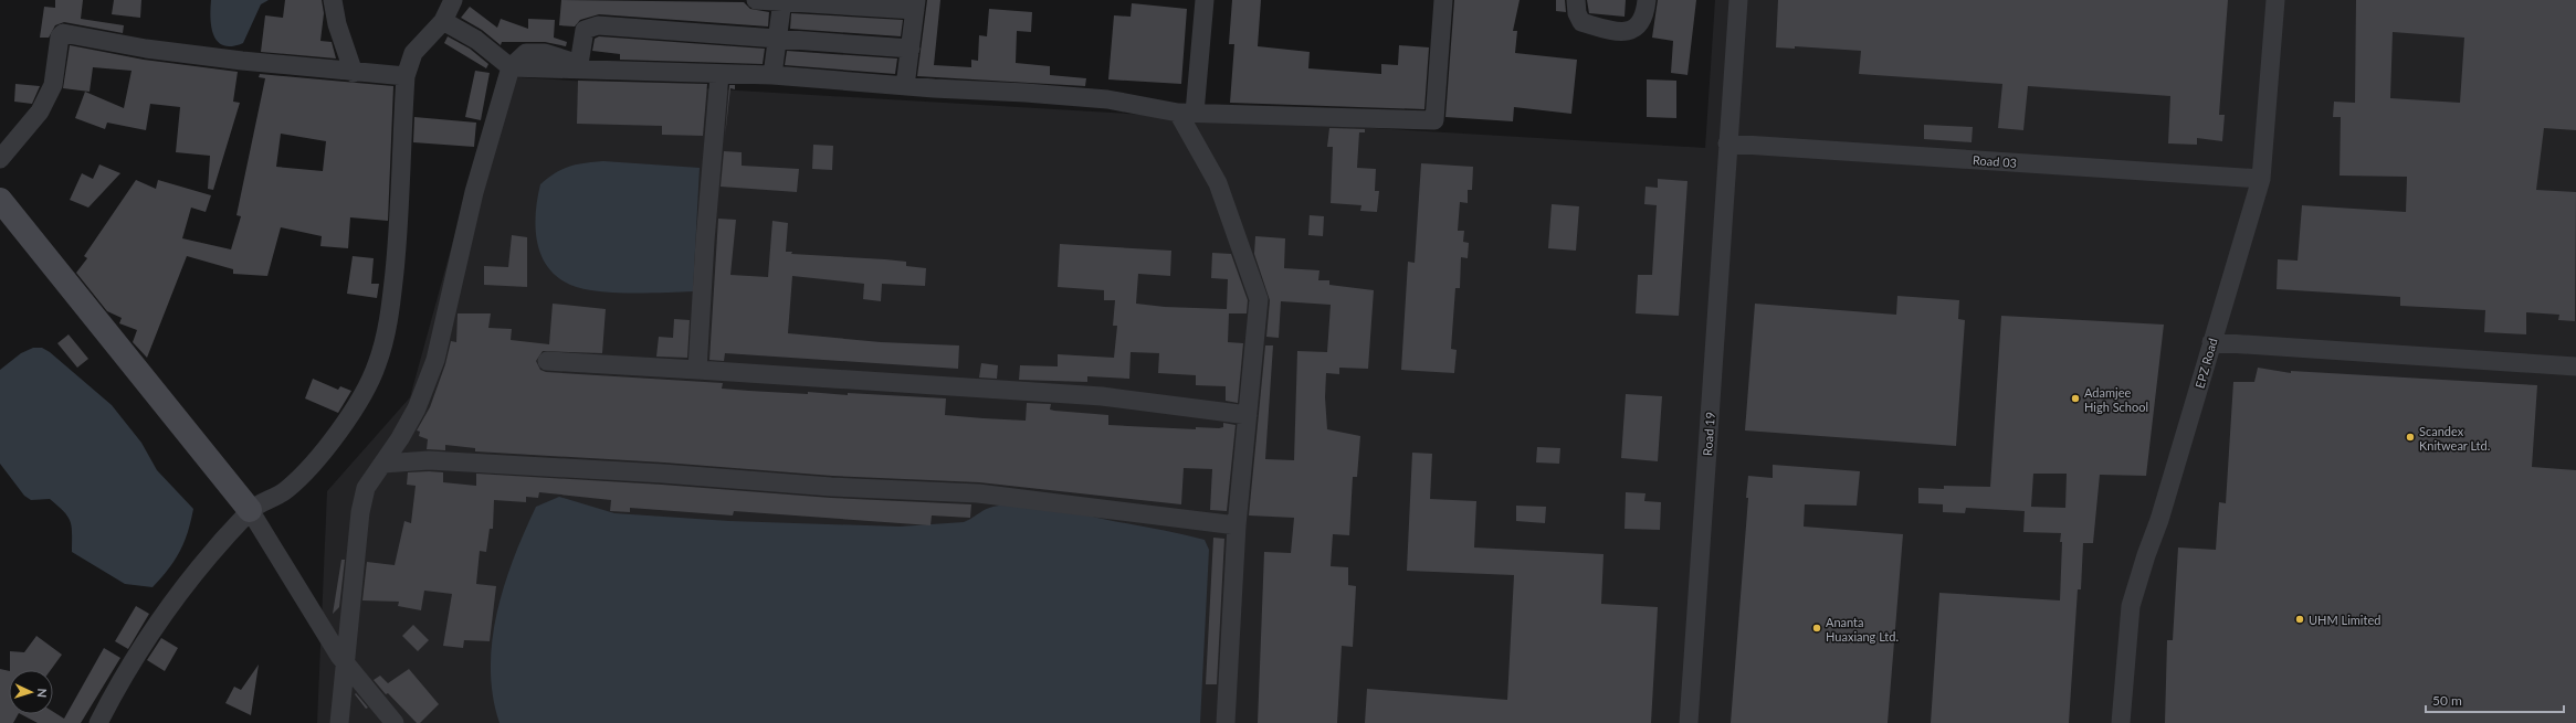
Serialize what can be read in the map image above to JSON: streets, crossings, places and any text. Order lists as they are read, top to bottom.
{
  "streets": {
    "street": ["Road 03", "EPZ Road", "Road 19"]
  },
  "crossings": [
    ["Road 03", "EPZ Road"],
    ["Road 03", "Road 19"]
  ],
  "places": [
    "Adamjee High School",
    "Scandex Knitwear Ltd.",
    "UHM Limited",
    "Ananta Huaxiang Ltd."
  ],
  "scale_bar": "50 m",
  "north": "right"
}
